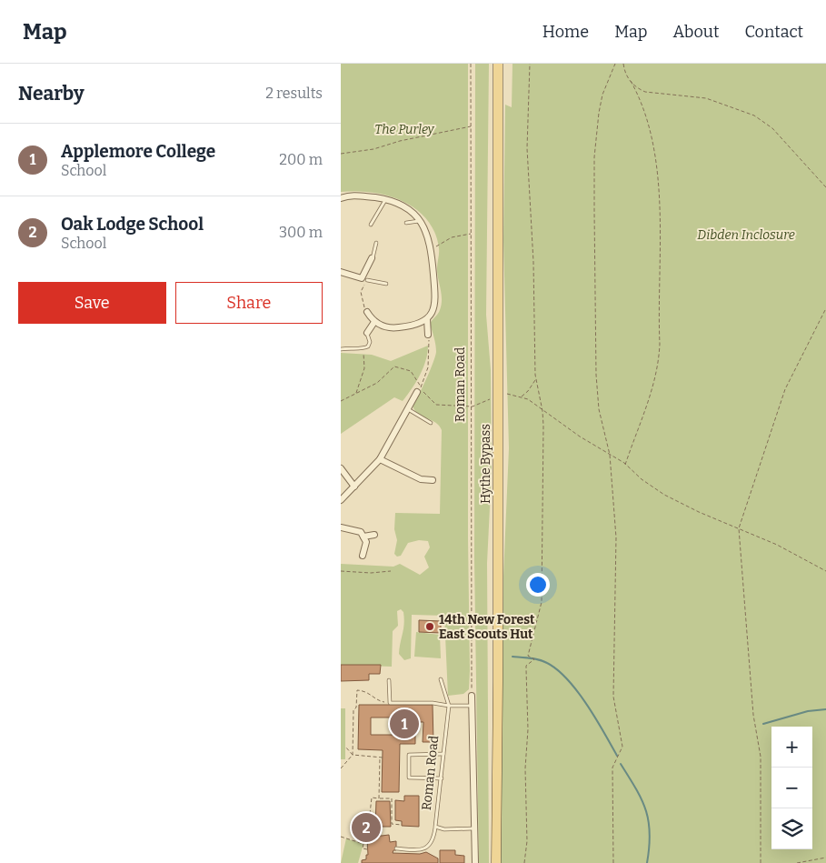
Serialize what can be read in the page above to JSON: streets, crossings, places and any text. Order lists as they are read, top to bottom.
{
  "streets": {
    "main road": ["Hythe Bypass"],
    "lane": ["Roman Road"]
  },
  "parks": ["The Purley", "Dibden Inclosure"],
  "places": ["14th New Forest East Scouts Hut"],
  "page": {
    "header": "Map",
    "nav": [
      "Home",
      "Map",
      "About",
      "Contact"
    ],
    "heading": ["Nearby", "2 results"],
    "list": [
      {
        "mark": "1",
        "name": "Applemore College",
        "note": "School",
        "value": "200 m"
      },
      {
        "mark": "2",
        "name": "Oak Lodge School",
        "note": "School",
        "value": "300 m"
      }
    ],
    "buttons": ["Save", "Share"],
    "pins": ["1", "2"],
    "map_buttons": ["+", "−"]
  }
}
